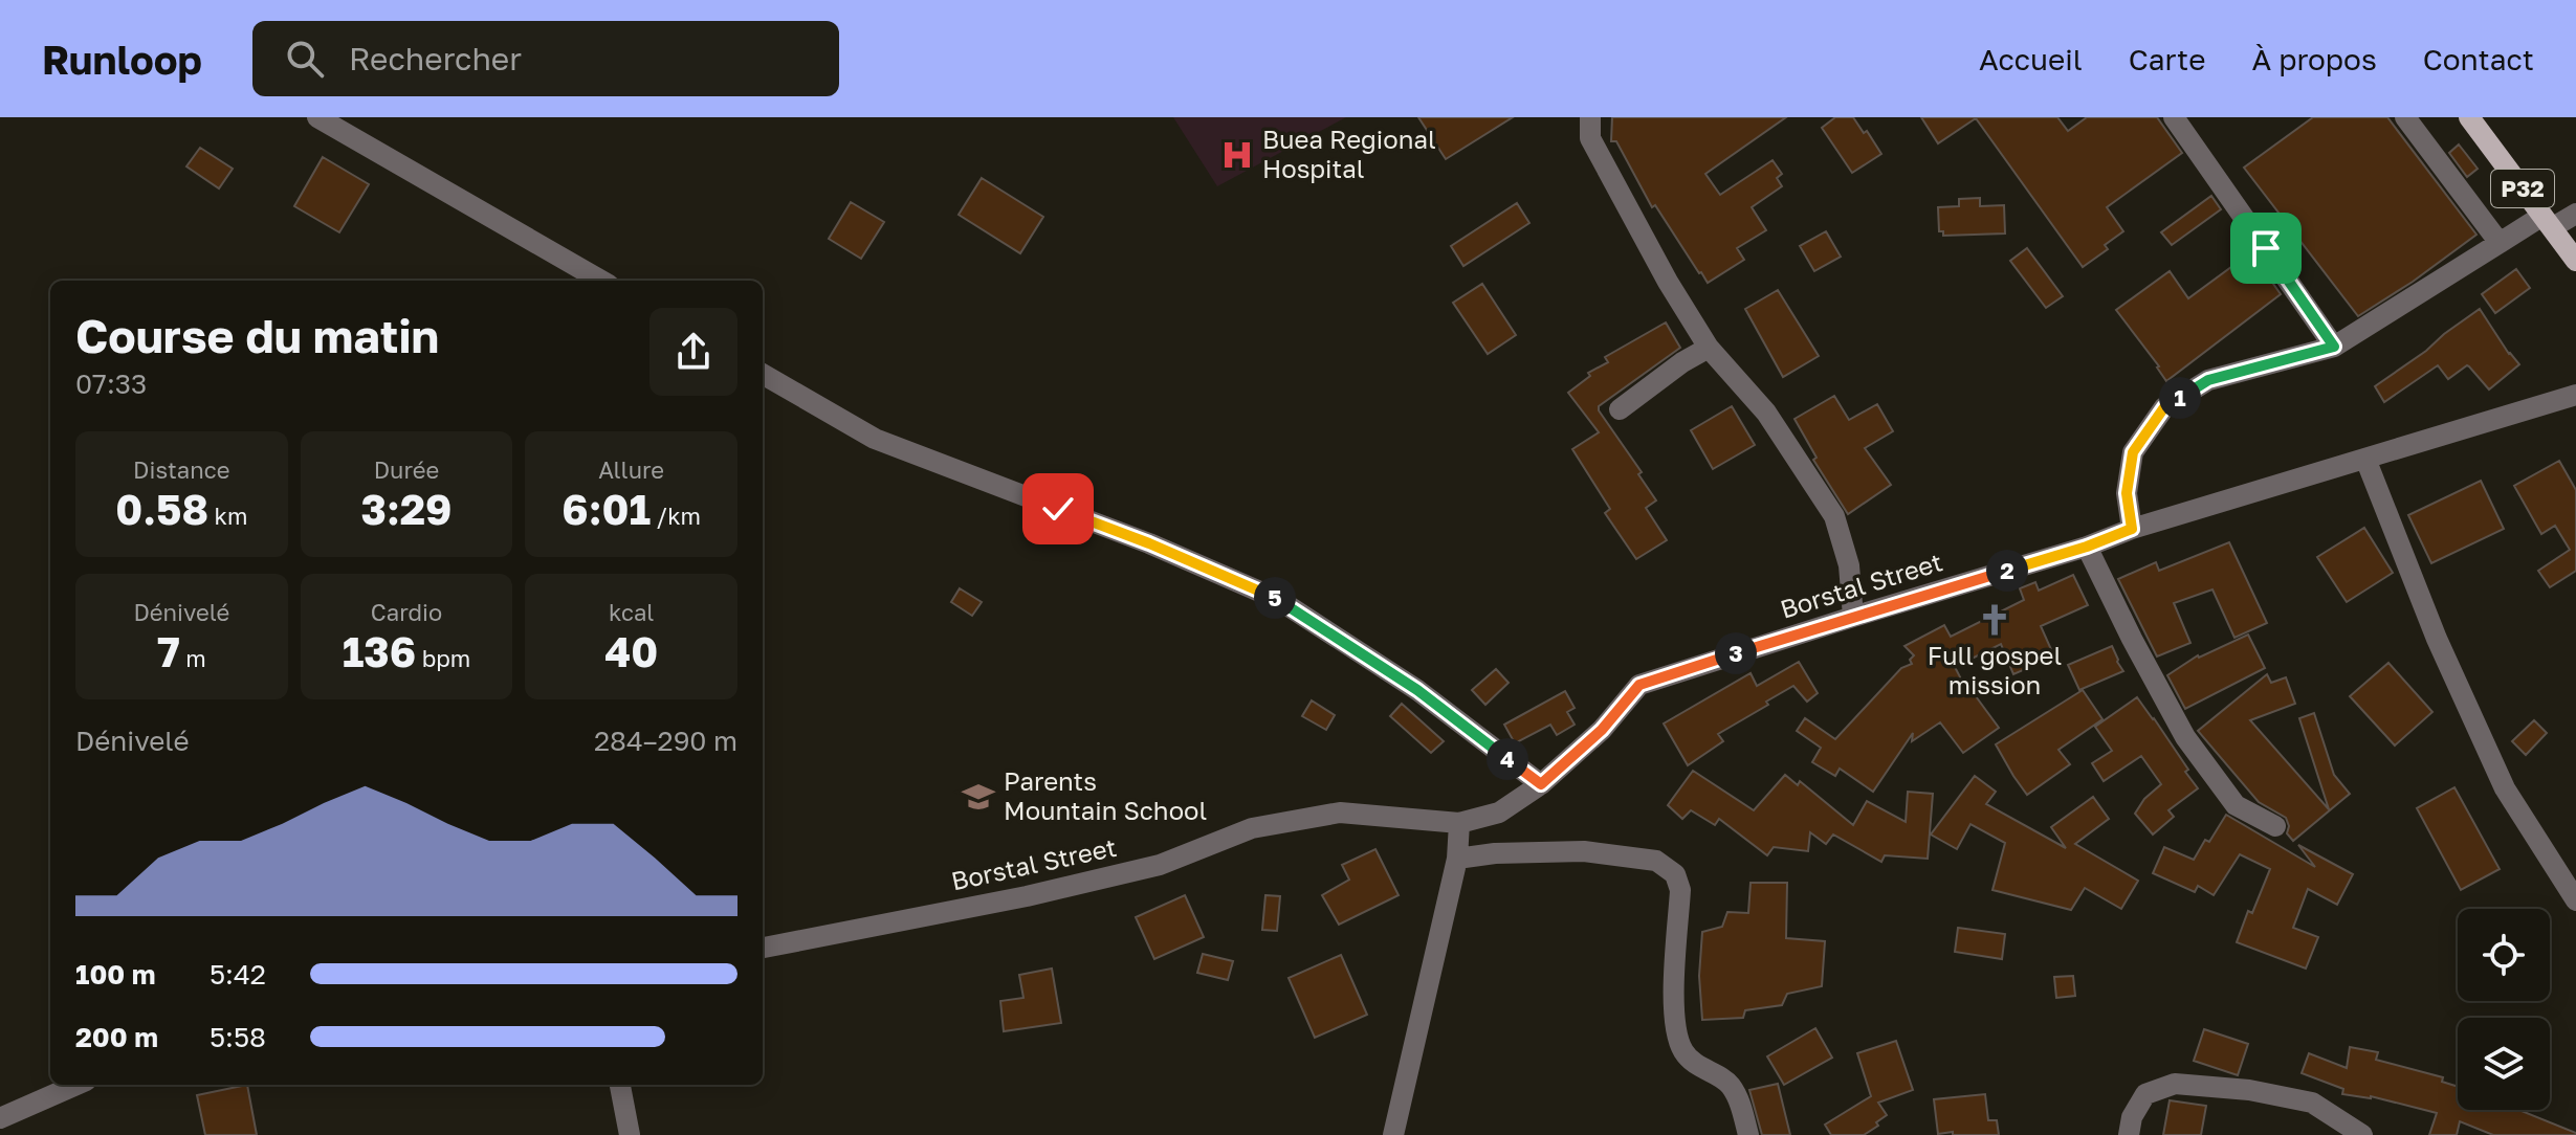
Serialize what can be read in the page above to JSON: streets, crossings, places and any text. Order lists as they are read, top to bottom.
{
  "streets": {
    "main road": ["P32"],
    "street": ["Borstal Street"]
  },
  "places": {
    "hospital": ["Buea Regional Hospital"],
    "church": ["Full gospel mission"],
    "school or university": ["Parents Mountain School"]
  },
  "page": {
    "header": "Runloop",
    "search": "Rechercher",
    "nav": [
      "Accueil",
      "Carte",
      "À propos",
      "Contact"
    ],
    "heading": ["Course du matin", "07:33"],
    "pins": [
      "1",
      "2",
      "5",
      "3",
      "4"
    ],
    "stats": [
      ["Distance", "0.58 km"],
      ["Durée", "3:29"],
      ["Allure", "6:01 /km"],
      ["Dénivelé", "7 m"],
      ["Cardio", "136 bpm"],
      ["kcal", "40"]
    ],
    "chart": ["Dénivelé", "284–290 m"],
    "list": [
      {
        "name": "100 m",
        "note": "5:42"
      },
      {
        "name": "200 m",
        "note": "5:58"
      }
    ]
  }
}
